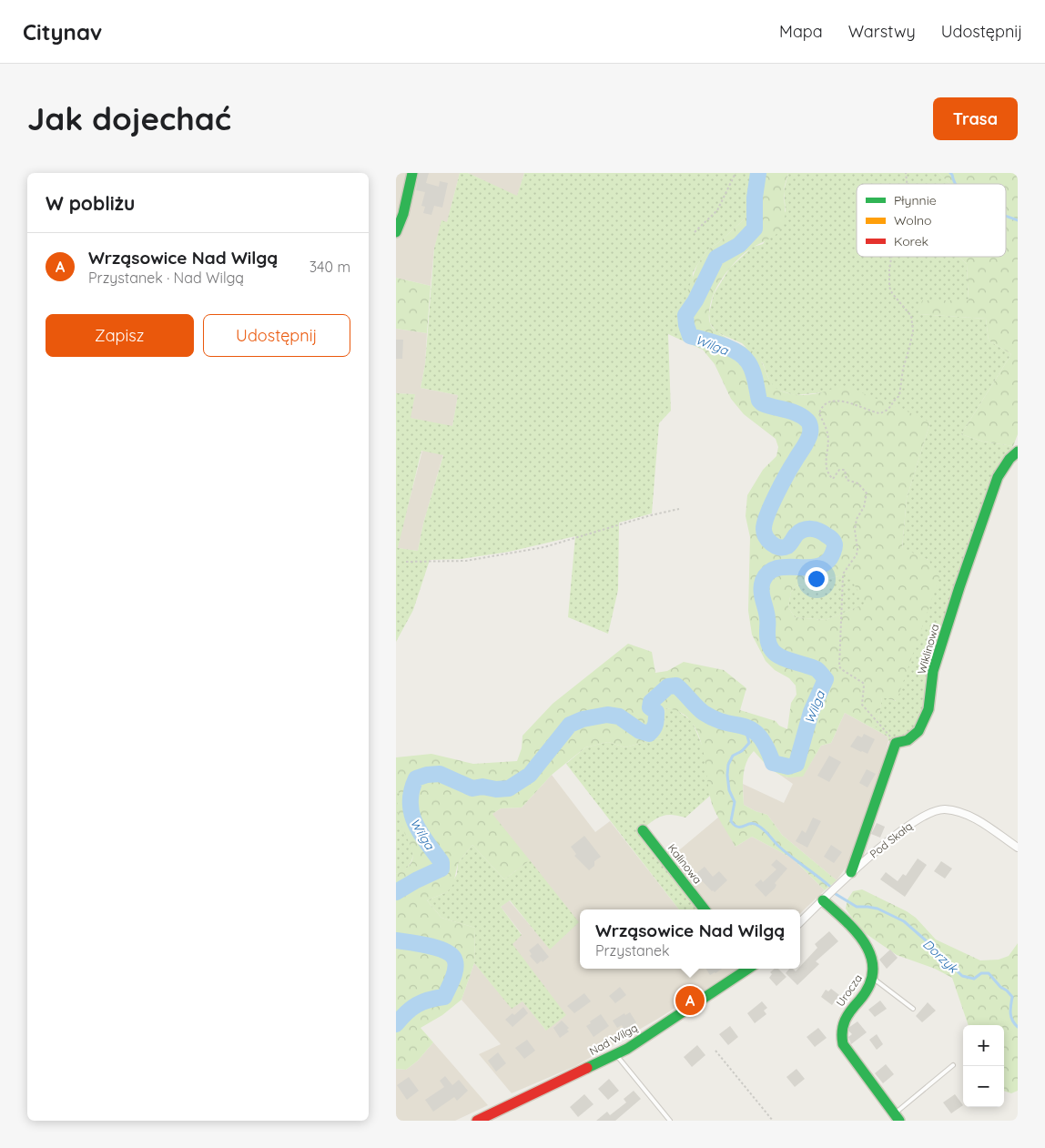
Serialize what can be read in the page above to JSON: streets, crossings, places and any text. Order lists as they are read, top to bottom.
{
  "streets": {
    "street": [
      "Wiklinowa",
      "Pod Skałą",
      "Kalinowa",
      "Urocza",
      "Nad Wilgą"
    ]
  },
  "crossings": [
    ["Pod Skałą", "Urocza"]
  ],
  "water": ["Wilga", "Dorzyk"],
  "legend": ["Płynnie", "Wolno", "Korek"],
  "page": {
    "header": "Citynav",
    "nav": ["Mapa", "Warstwy", "Udostępnij"],
    "buttons": [
      "Trasa",
      ["Zapisz", "Udostępnij"]
    ],
    "title": "Jak dojechać",
    "heading": "W pobliżu",
    "list": [
      {
        "mark": "A",
        "name": "Wrząsowice Nad Wilgą",
        "note": "Przystanek · Nad Wilgą",
        "value": "340 m"
      }
    ],
    "popup": ["Wrząsowice Nad Wilgą", "Przystanek"],
    "pins": "A",
    "map_buttons": ["+", "−"]
  }
}
